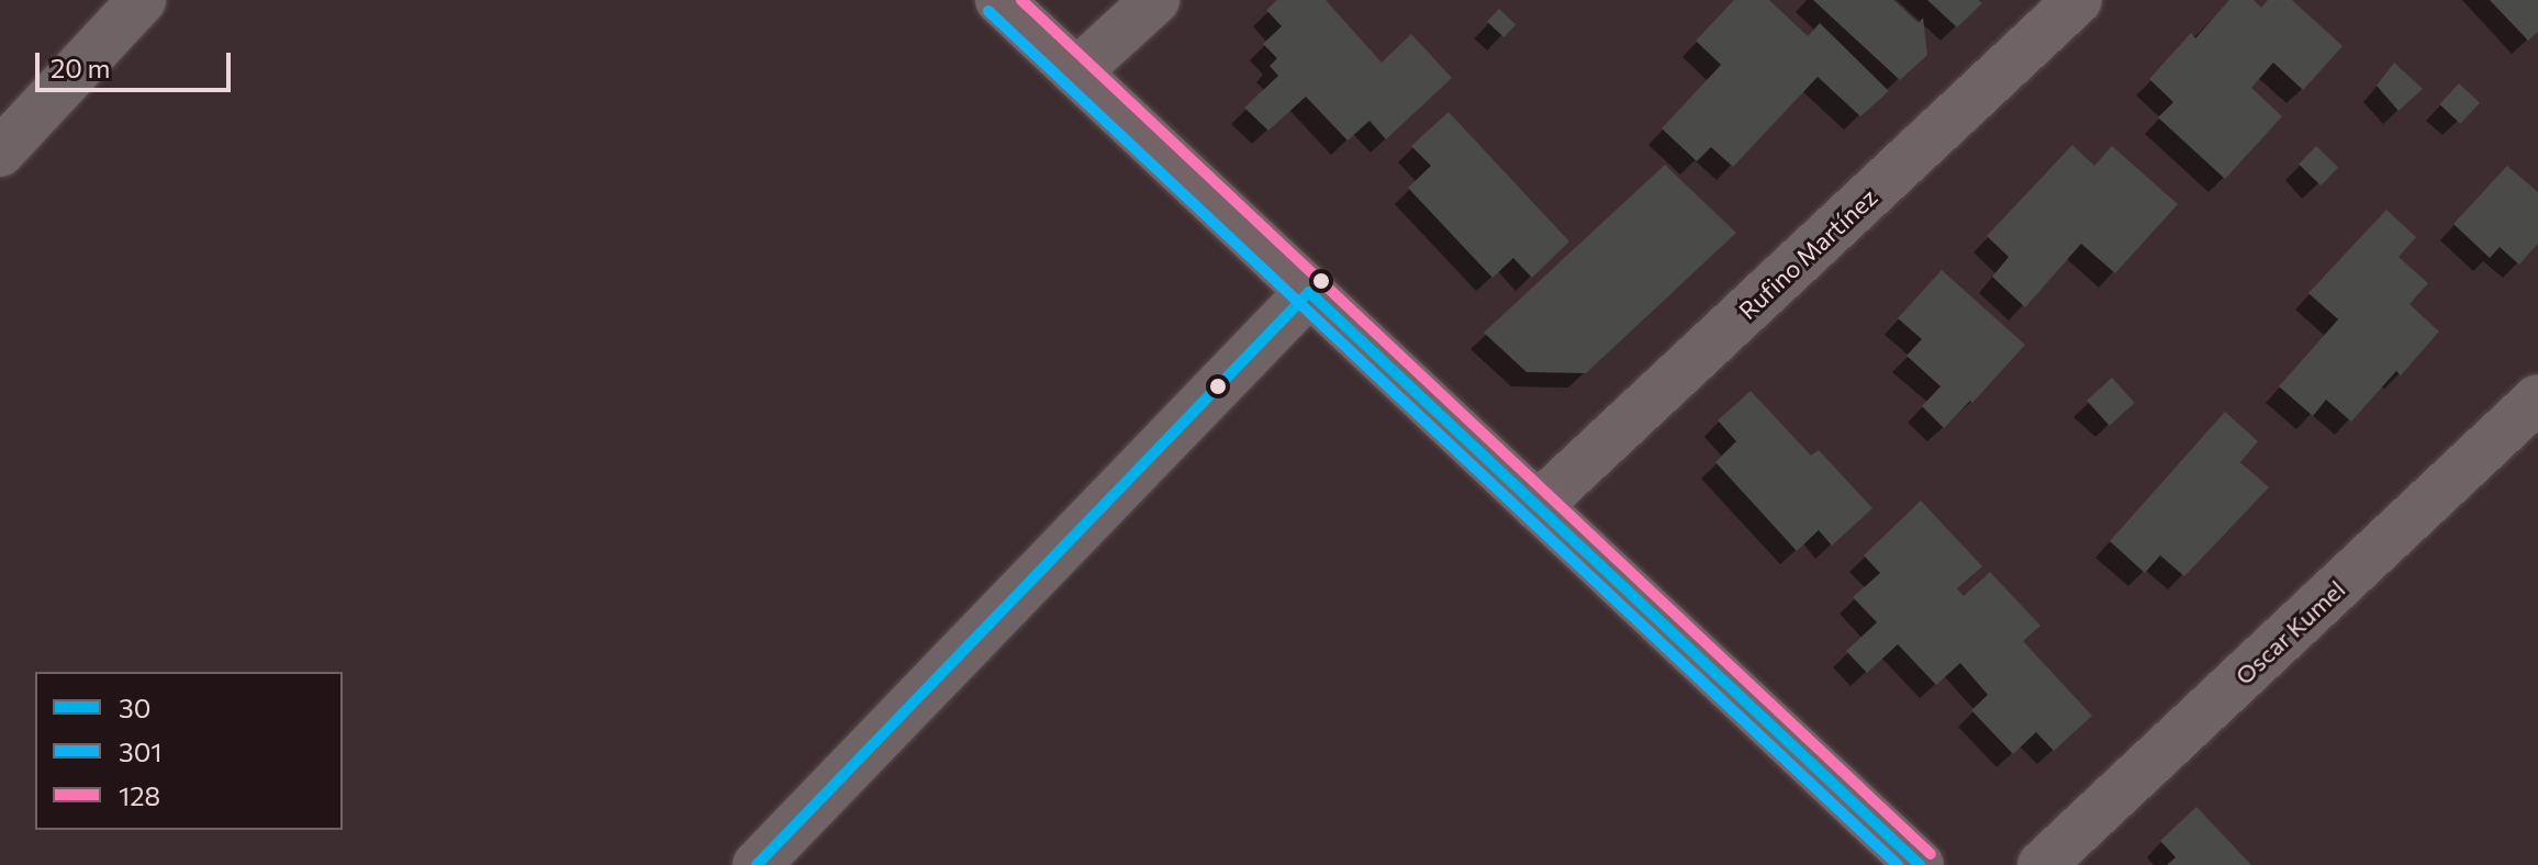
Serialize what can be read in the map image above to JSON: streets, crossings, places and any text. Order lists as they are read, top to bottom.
{
  "streets": {
    "street": ["Rufino Martínez", "Oscar Kumel"]
  },
  "lines": ["transit line 128", "transit line 301", "transit line 30"],
  "legend": ["30", "301", "128"],
  "scale_bar": "20 m"
}
